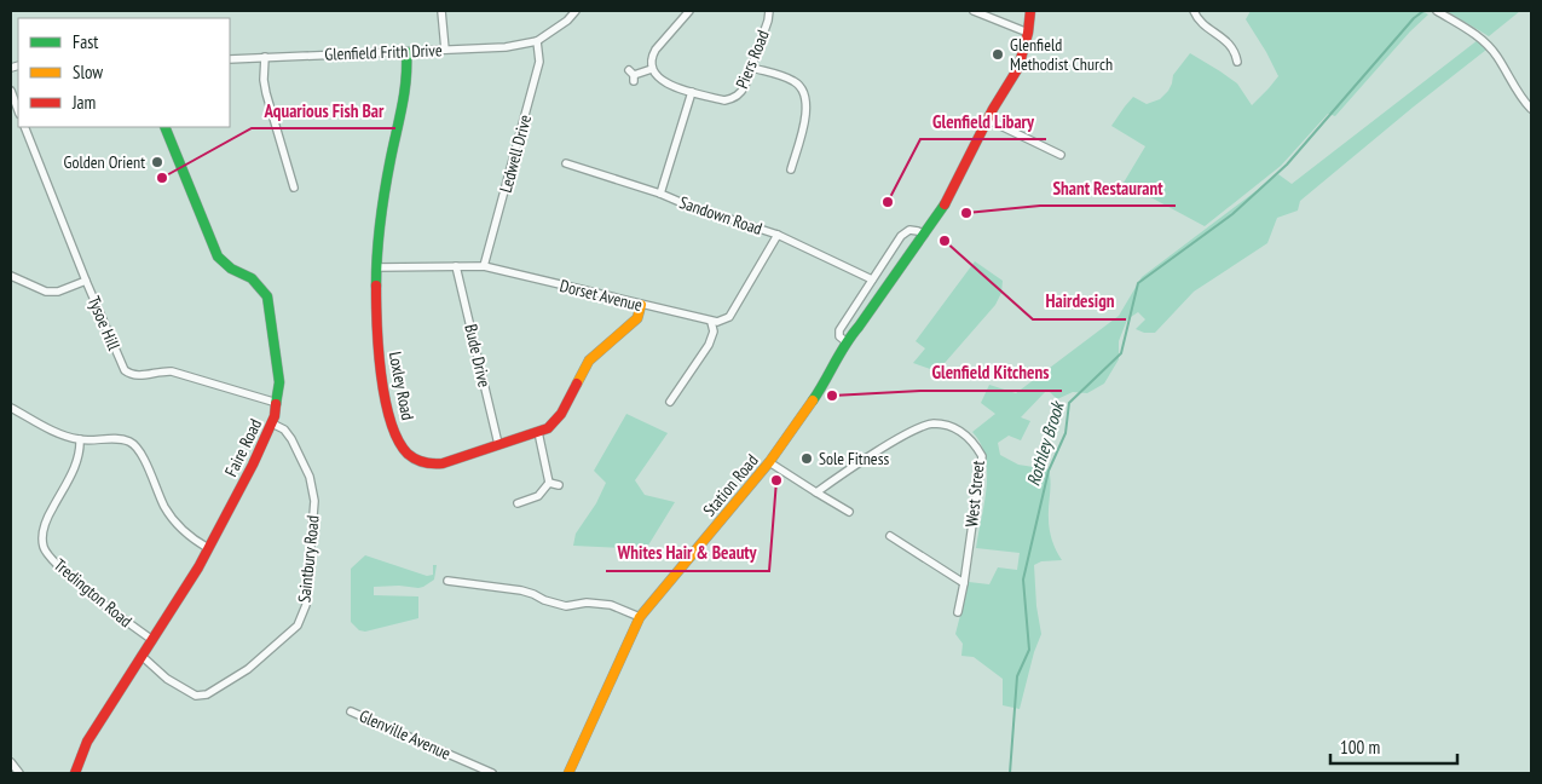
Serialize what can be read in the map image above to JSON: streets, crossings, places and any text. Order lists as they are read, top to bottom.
{
  "streets": {
    "street": [
      "Glenfield Frith Drive",
      "Piers Road",
      "Ledwell Drive",
      "Sandown Road",
      "Dorset Avenue",
      "Tysoe Hill",
      "Bude Drive",
      "Loxley Road",
      "Faire Road",
      "Station Road",
      "West Street",
      "Saintbury Road",
      "Tredington Road",
      "Glenville Avenue"
    ]
  },
  "crossings": [
    ["Glenfield Frith Drive", "Ledwell Drive"],
    ["Glenfield Frith Drive", "Loxley Road"],
    ["Ledwell Drive", "Dorset Avenue"],
    ["Sandown Road", "Station Road"],
    ["Dorset Avenue", "Bude Drive"],
    ["Dorset Avenue", "Loxley Road"],
    ["Tysoe Hill", "Faire Road"],
    ["Bude Drive", "Loxley Road"],
    ["Faire Road", "Saintbury Road"],
    ["Faire Road", "Tredington Road"]
  ],
  "water": ["Rothley Brook"],
  "places": [
    "Glenfield Methodist Church",
    "Golden Orient",
    "Aquarious Fish Bar",
    "Glenfield Libary",
    "Shant Restaurant",
    "Hairdesign",
    "Glenfield Kitchens",
    "Sole Fitness",
    "Whites Hair & Beauty"
  ],
  "legend": ["Fast", "Slow", "Jam"],
  "scale_bar": "100 m"
}
